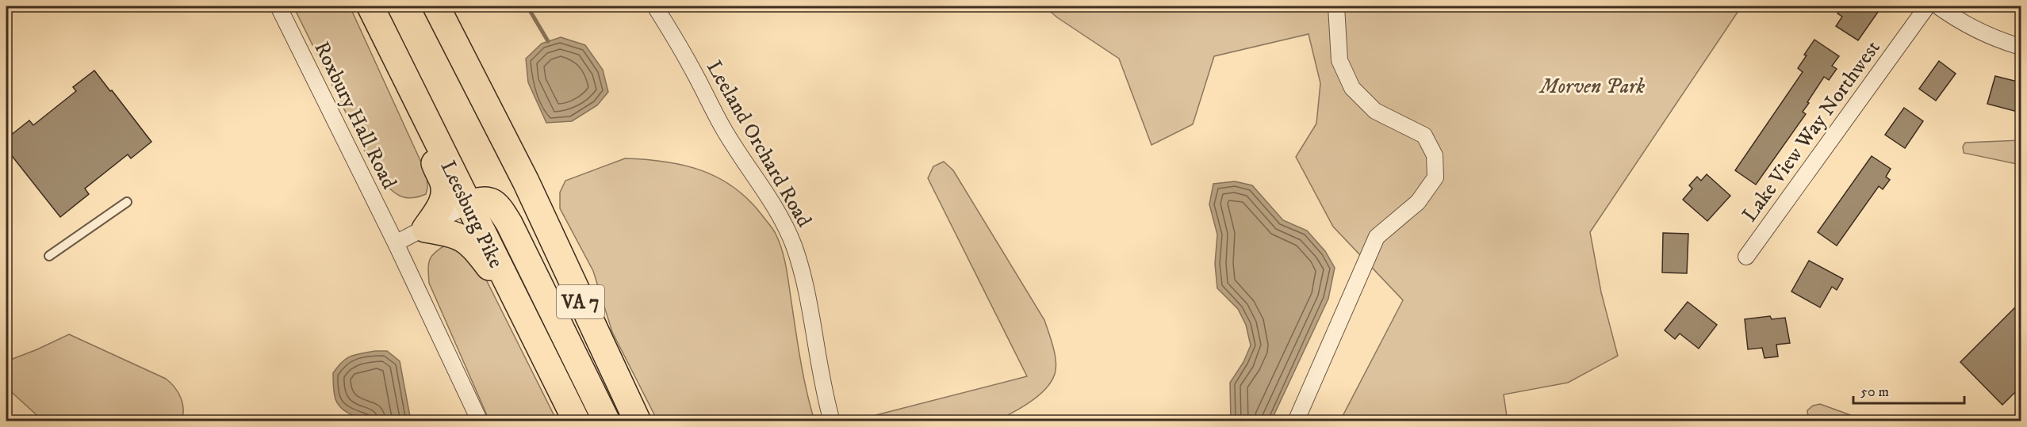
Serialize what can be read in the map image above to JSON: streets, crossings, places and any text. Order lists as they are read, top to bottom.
{
  "streets": {
    "highway": ["Leesburg Pike", "VA 7"],
    "street": ["Roxbury Hall Road", "Lake View Way Northwest", "Leeland Orchard Road"]
  },
  "parks": ["Morven Park"],
  "scale_bar": "50 m"
}
